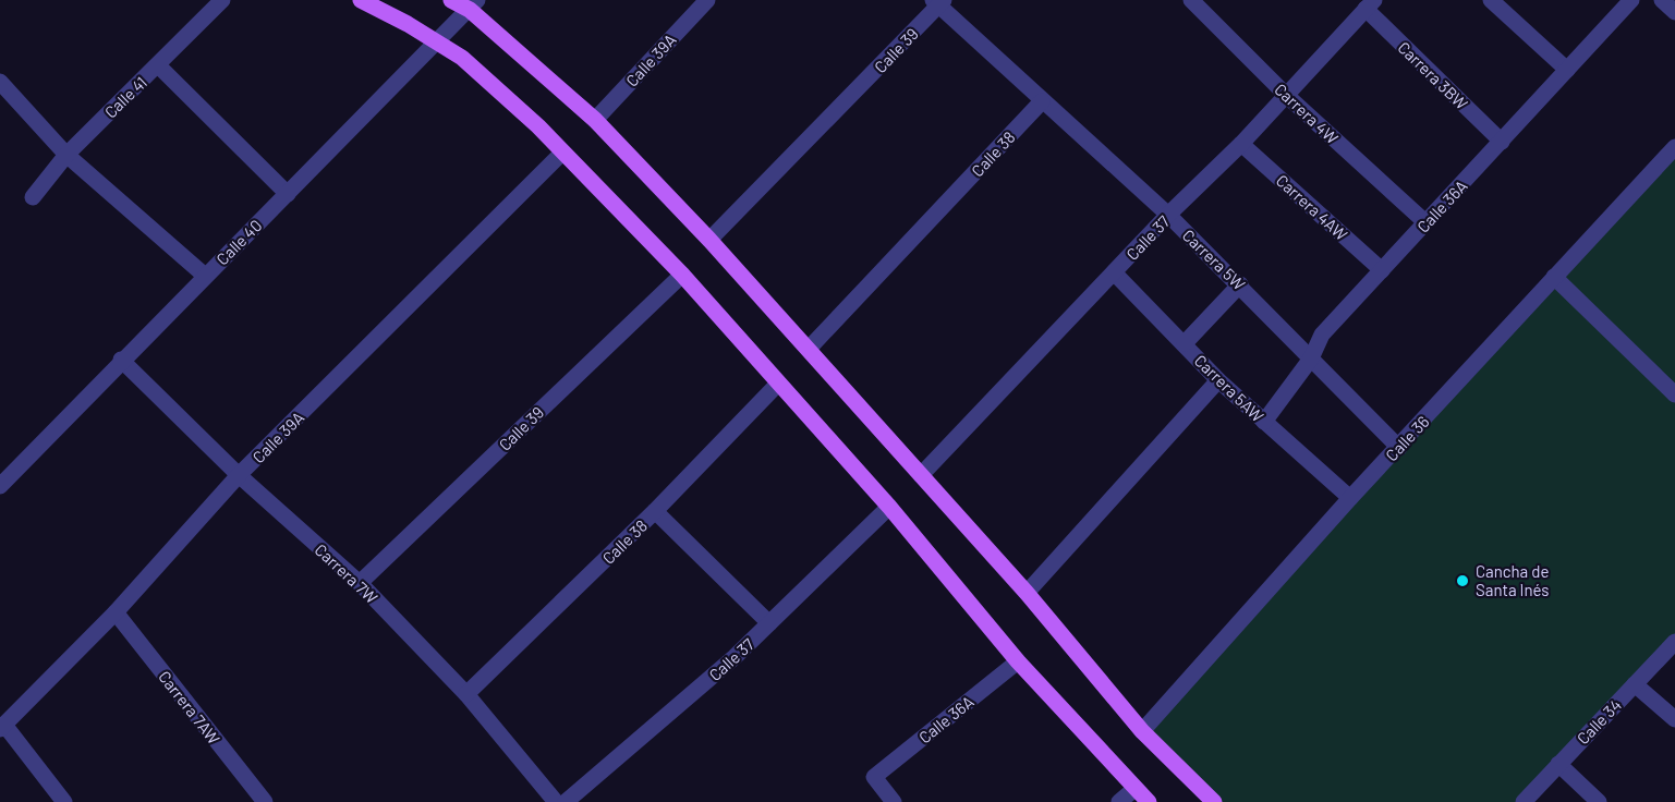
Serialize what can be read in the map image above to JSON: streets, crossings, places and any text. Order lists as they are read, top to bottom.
{
  "streets": {
    "street": [
      "Calle 39",
      "Calle 39A",
      "Carrera 3BW",
      "Calle 41",
      "Carrera 4W",
      "Calle 38",
      "Calle 36A",
      "Carrera 4AW",
      "Calle 37",
      "Calle 40",
      "Carrera 5W",
      "Carrera 5AW",
      "Calle 36",
      "Carrera 7W",
      "Carrera 7AW",
      "Calle 34"
    ]
  },
  "crossings": [
    ["Calle 39", "Carrera 5W"],
    ["Calle 39", "Carrera 7W"],
    ["Calle 39A", "Carrera 7W"],
    ["Calle 39A", "Carrera 7AW"],
    ["Carrera 3BW", "Calle 36A"],
    ["Carrera 3BW", "Calle 37"],
    ["Carrera 4W", "Calle 36A"],
    ["Carrera 4W", "Calle 37"],
    ["Calle 38", "Carrera 5W"],
    ["Calle 38", "Carrera 7W"],
    ["Calle 36A", "Carrera 4AW"],
    ["Calle 36A", "Carrera 5W"],
    ["Calle 36A", "Carrera 5AW"],
    ["Carrera 4AW", "Calle 37"],
    ["Calle 37", "Carrera 5W"],
    ["Calle 37", "Carrera 5AW"],
    ["Calle 40", "Carrera 7W"],
    ["Carrera 5W", "Calle 36"],
    ["Carrera 5AW", "Calle 36"]
  ],
  "places": ["Cancha de Santa Inés"]
}
